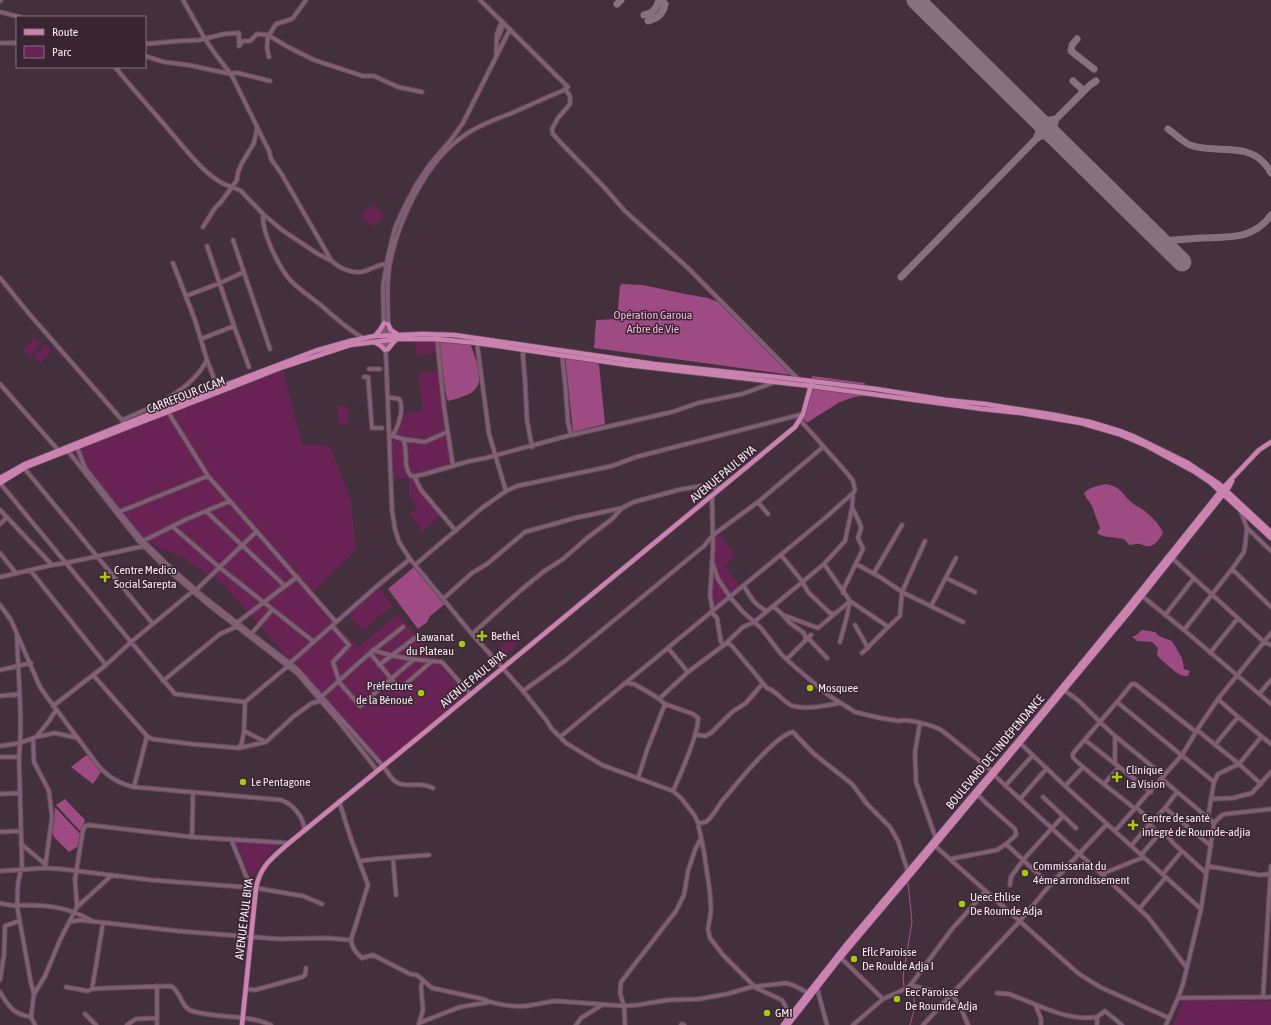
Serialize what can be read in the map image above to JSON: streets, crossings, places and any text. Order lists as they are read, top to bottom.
{
  "streets": {
    "main road": ["CARREFOUR CICAM", "AVENUE PAUL BIYA", "BOULEVARD DE L'INDÉPENDANCE"]
  },
  "parks": ["Opération Garoua Arbre de Vie"],
  "places": {
    "health": [
      "Centre Medico Social Sarepta",
      "Bethel",
      "Clinique La Vision",
      "Centre de santé integré de Roumde-adjia"
    ],
    "other": [
      "Lawanat du Plateau",
      "Mosquee",
      "Préfecture de la Bénoué",
      "Le Pentagone",
      "Commissariat du 4ème arrondissement",
      "Ueec Ehlise De Roumde Adja",
      "Eflc Paroisse De Roulde Adja I",
      "Eec Paroisse De Roumde Adja",
      "GMI"
    ]
  },
  "legend": ["Route", "Parc"]
}
